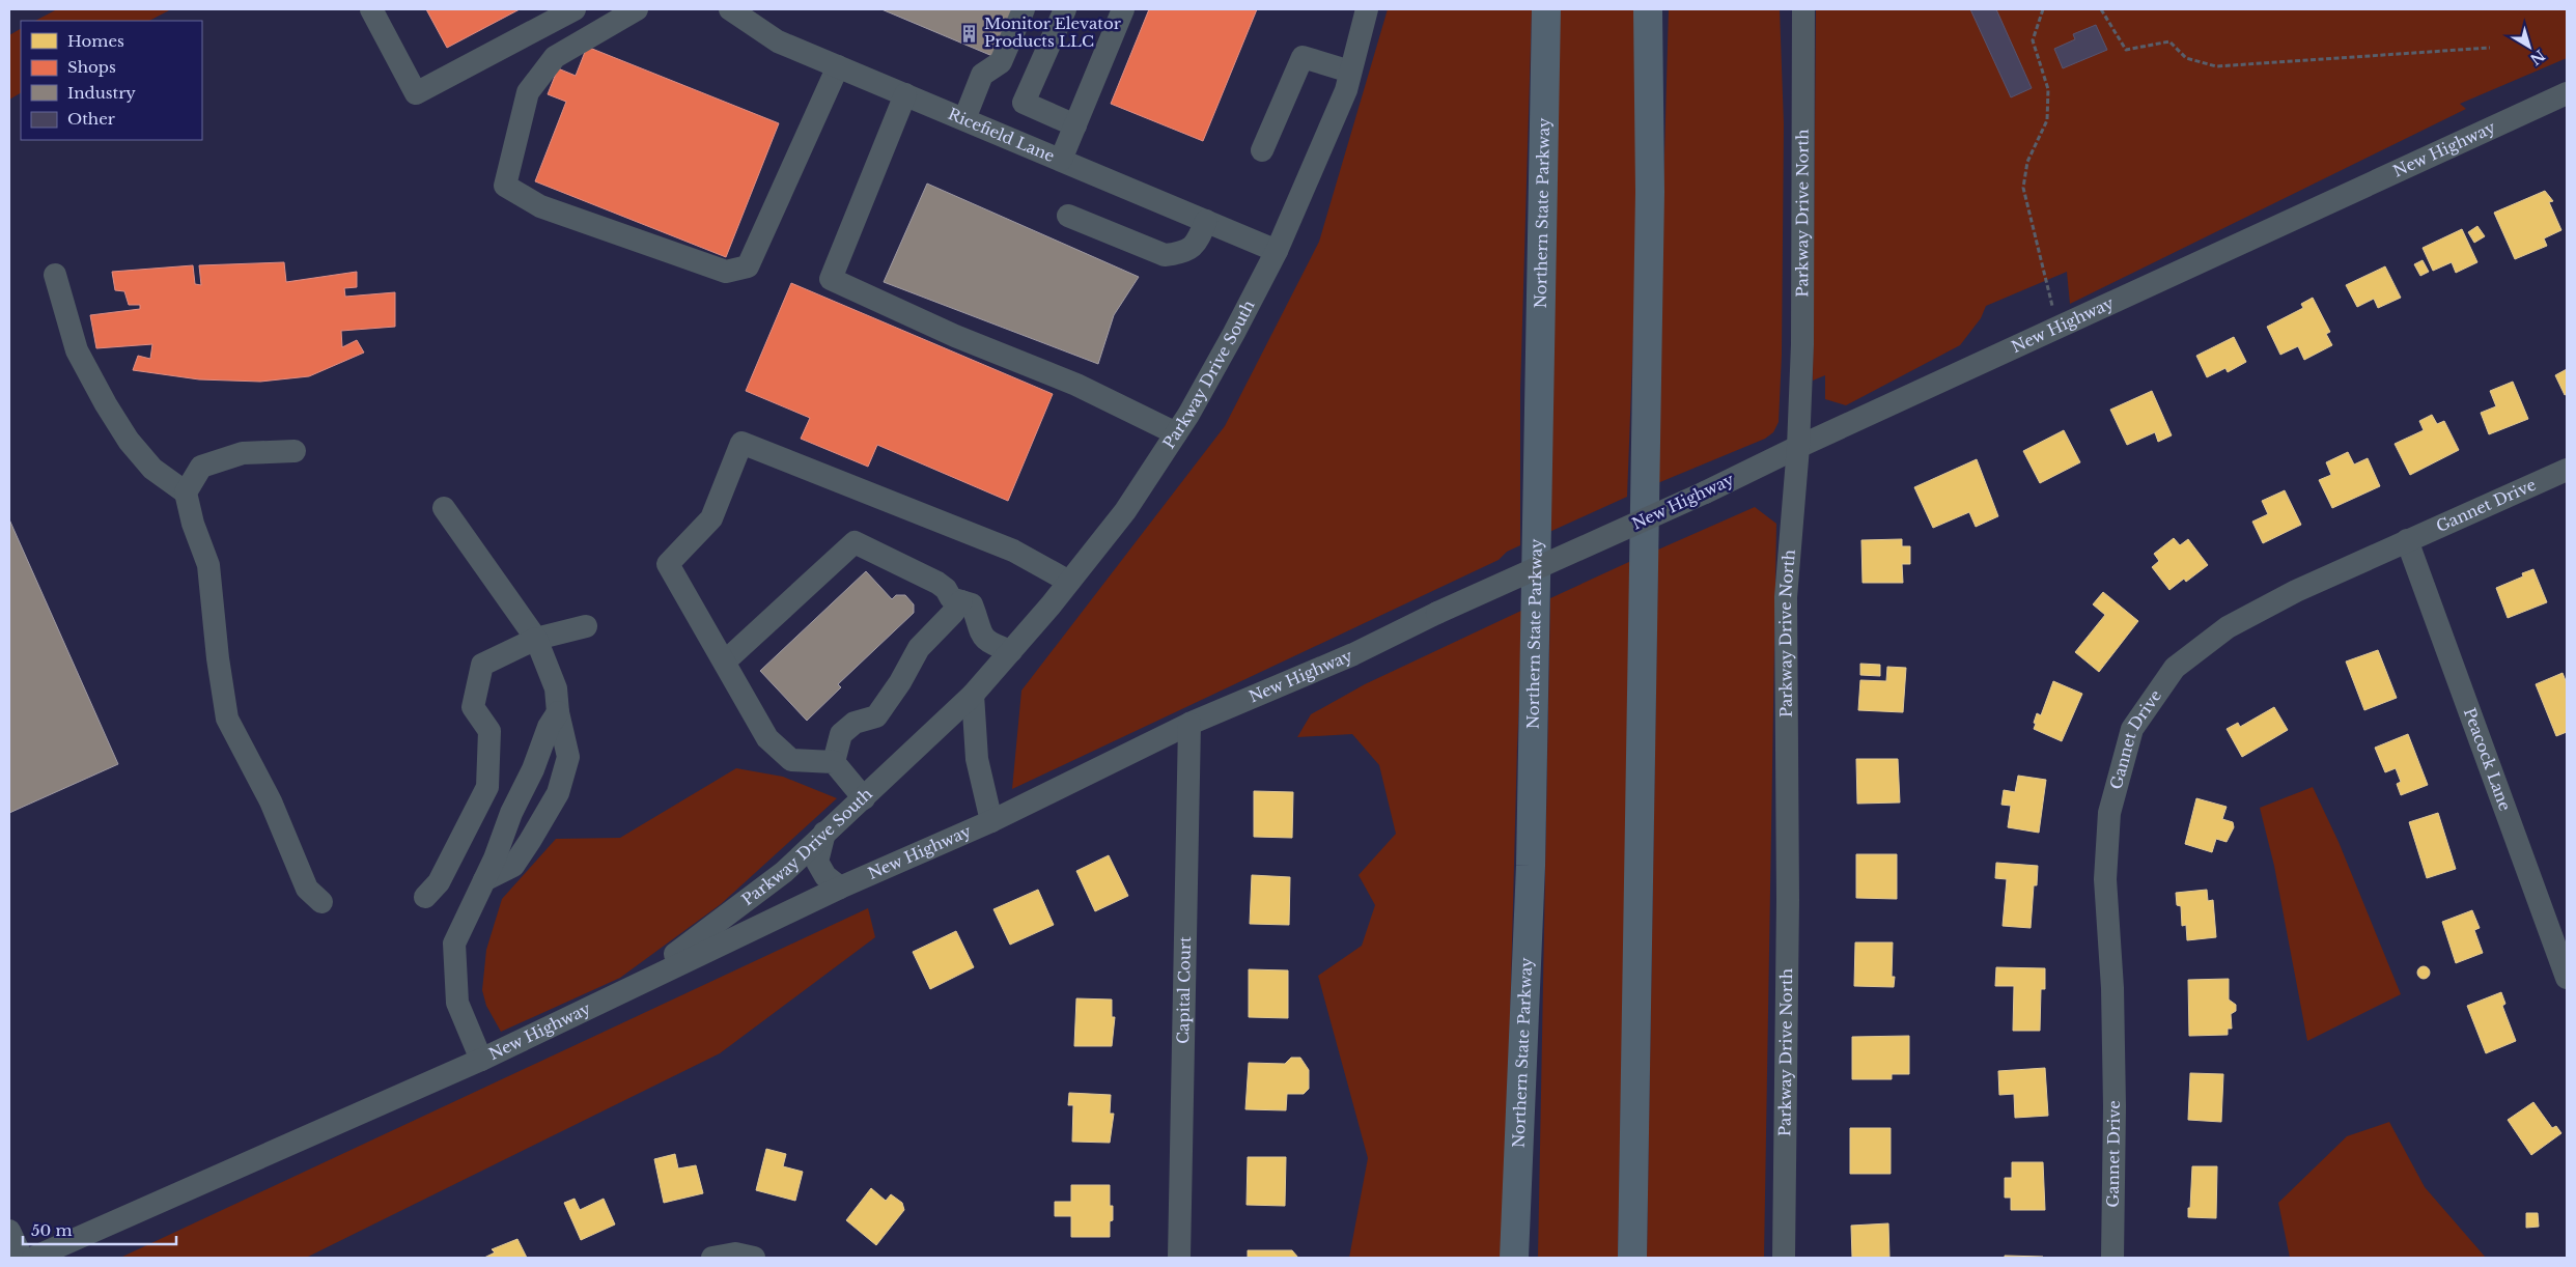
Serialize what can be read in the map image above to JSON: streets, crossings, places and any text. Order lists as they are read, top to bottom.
{
  "streets": {
    "highway": ["Northern State Parkway"],
    "street": [
      "Ricefield Lane",
      "New Highway",
      "Parkway Drive North",
      "Parkway Drive South",
      "Gannet Drive",
      "Peacock Lane",
      "Capital Court"
    ]
  },
  "crossings": [
    ["Ricefield Lane", "Parkway Drive South"],
    ["New Highway", "Parkway Drive North"],
    ["New Highway", "Parkway Drive South"],
    ["New Highway", "Capital Court"],
    ["Gannet Drive", "Peacock Lane"]
  ],
  "places": {
    "building": ["Monitor Elevator Products LLC"]
  },
  "legend": [
    "Homes",
    "Shops",
    "Industry",
    "Other"
  ],
  "scale_bar": "50 m",
  "north": "bottom right"
}
